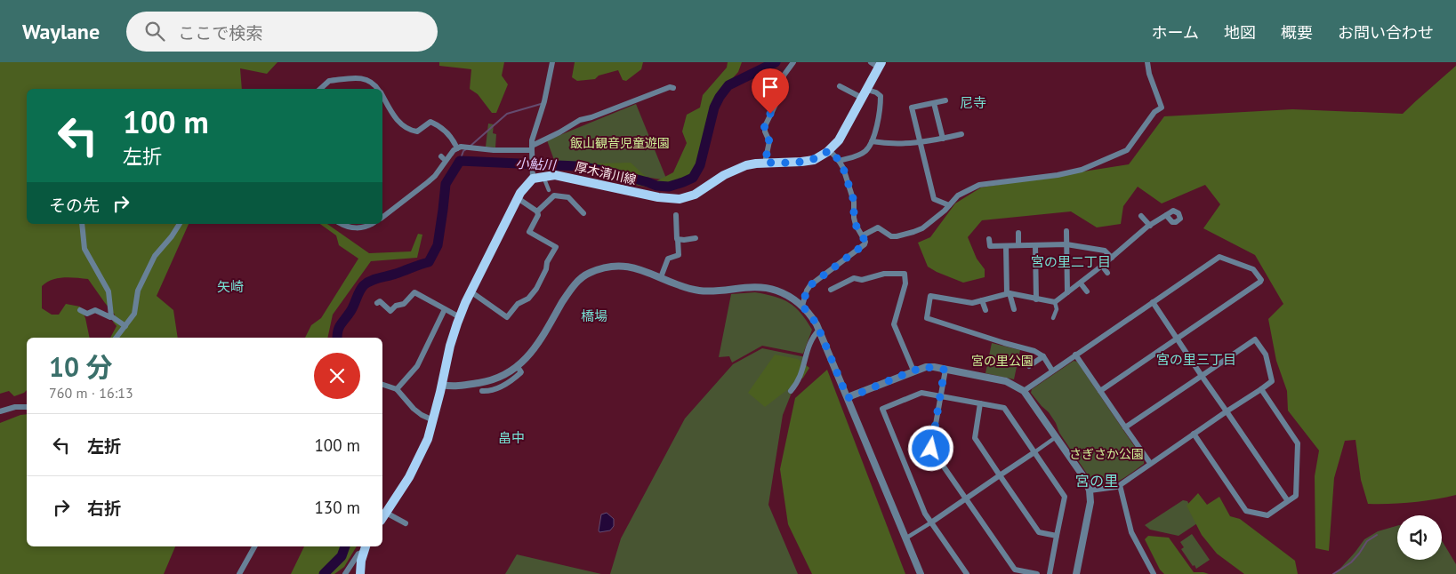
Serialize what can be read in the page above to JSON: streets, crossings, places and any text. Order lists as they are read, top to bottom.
{
  "streets": {
    "main road": ["厚木清川線"]
  },
  "districts": [
    "尼寺",
    "宮の里二丁目",
    "矢崎",
    "橋場",
    "宮の里三丁目",
    "畠中",
    "宮の里"
  ],
  "water": ["小鮎川"],
  "parks": ["飯山観音児童遊園", "宮の里公園", "さぎさか公園"],
  "page": {
    "header": "Waylane",
    "search": "ここで検索",
    "nav": [
      "ホーム",
      "地図",
      "概要",
      "お問い合わせ"
    ],
    "turn": ["100 m", "左折"],
    "then": "その先",
    "heading": ["10 分", "760 m · 16:13"],
    "list": [
      {
        "name": "左折",
        "value": "100 m"
      },
      {
        "name": "右折",
        "value": "130 m"
      }
    ]
  }
}
